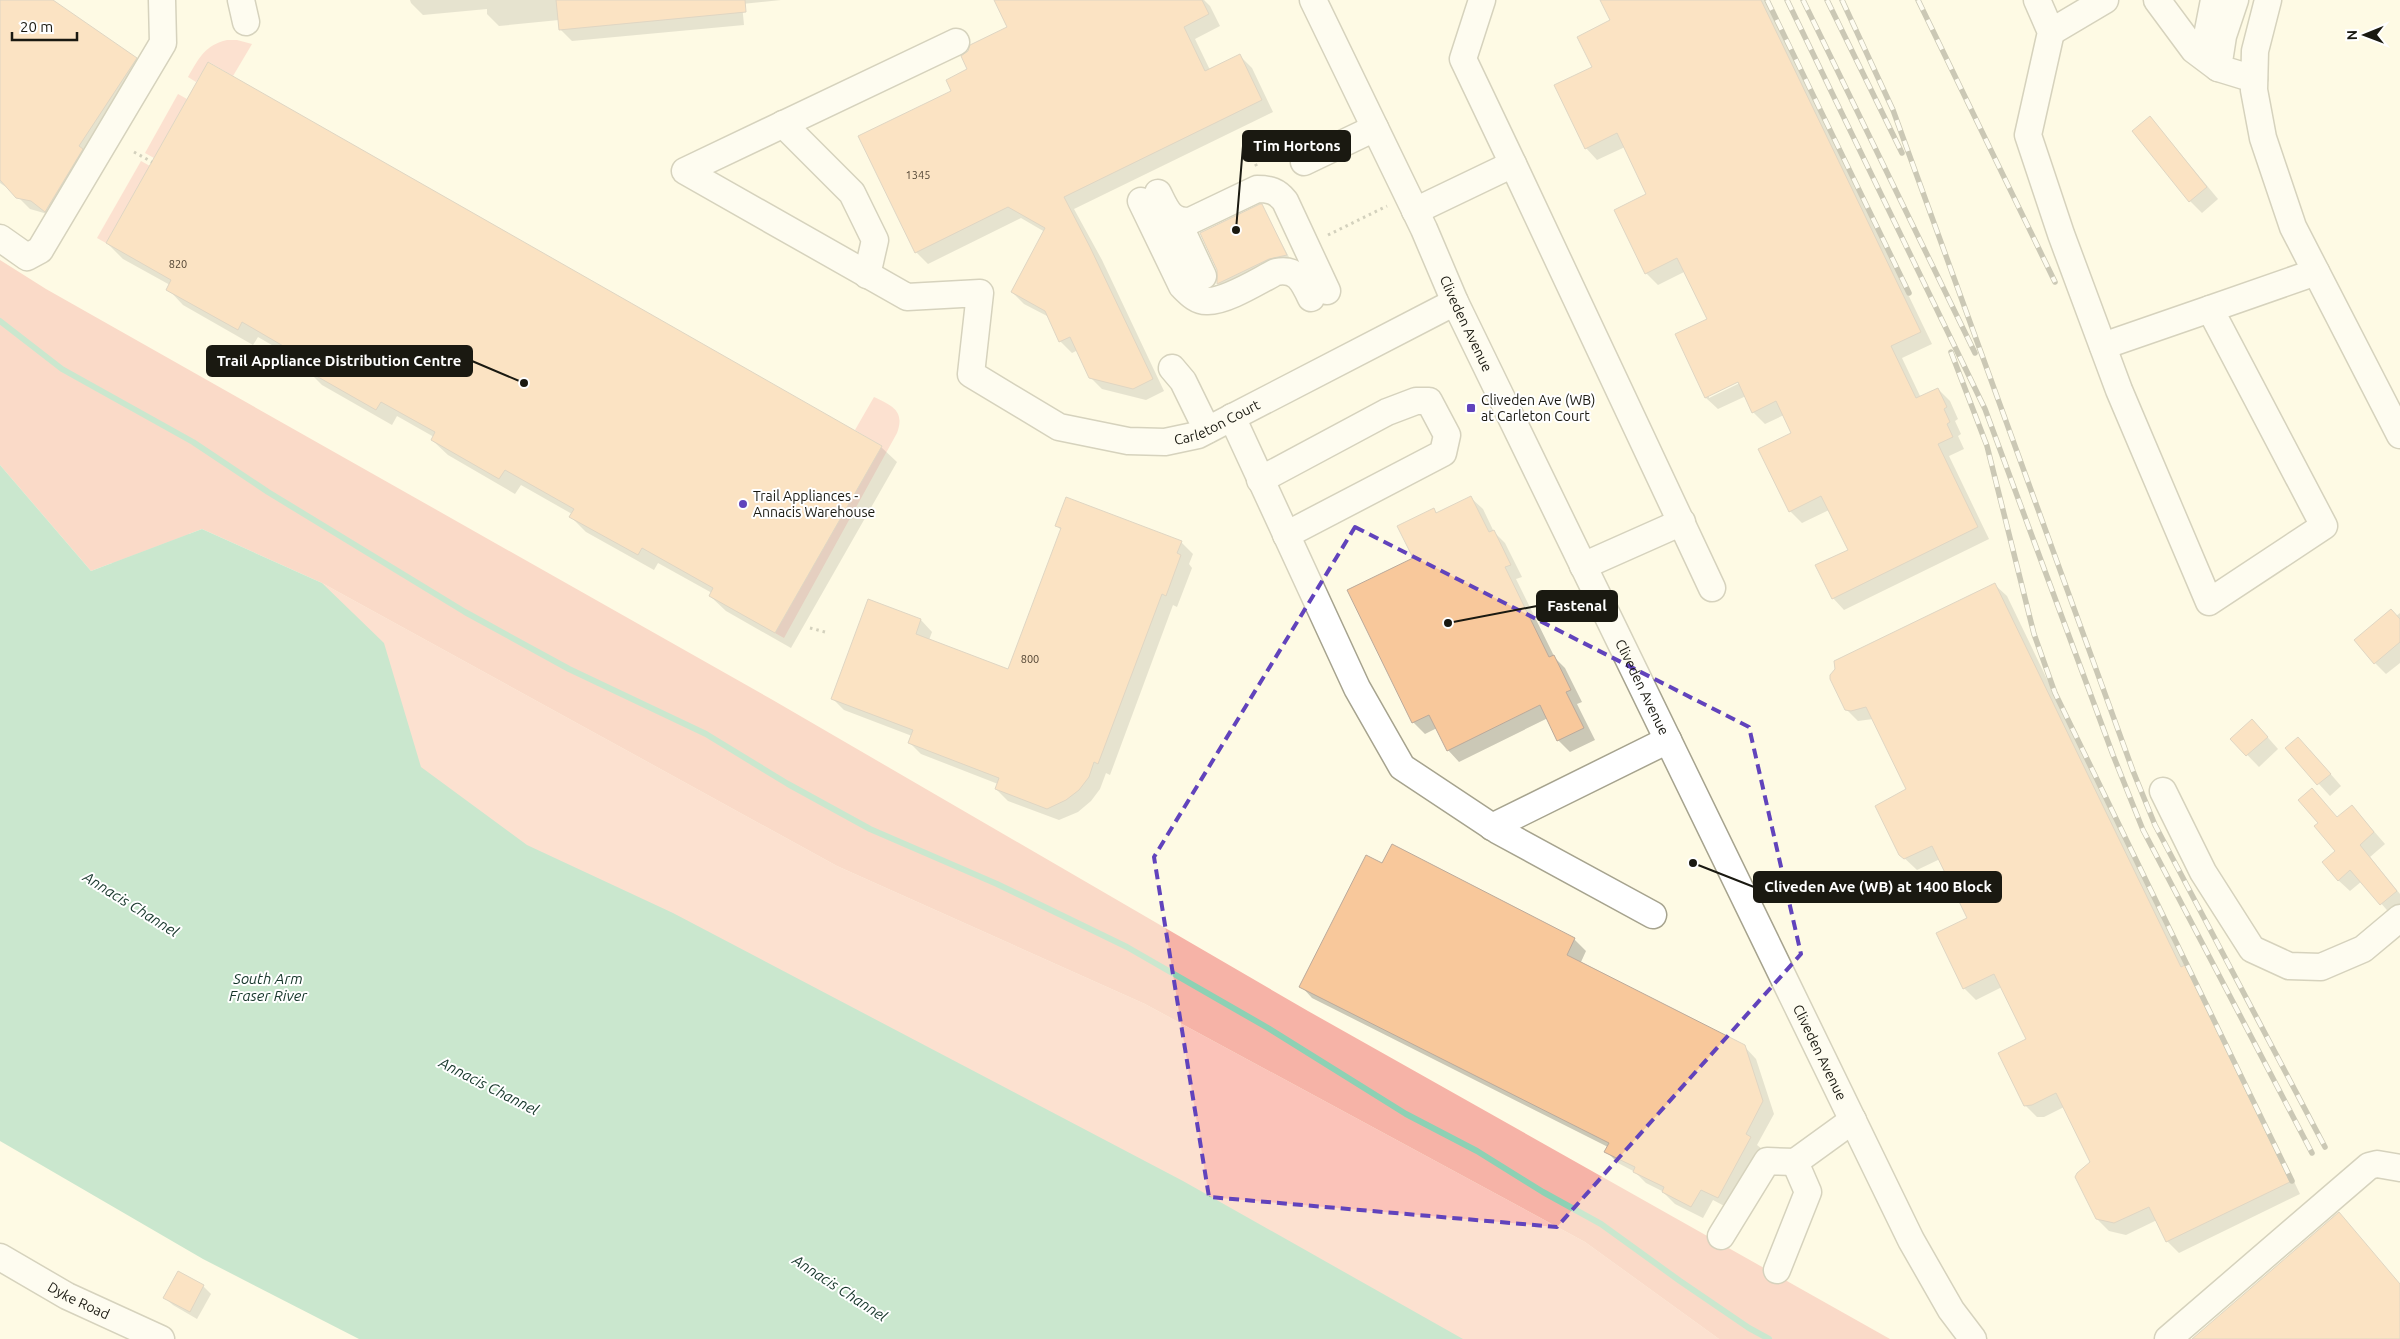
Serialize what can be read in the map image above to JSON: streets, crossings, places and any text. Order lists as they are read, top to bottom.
{
  "streets": {
    "street": ["Cliveden Avenue", "Carleton Court", "Dyke Road"]
  },
  "crossings": [
    ["Cliveden Avenue", "Carleton Court"]
  ],
  "water": ["Annacis Channel", "South Arm Fraser River"],
  "places": {
    "other": [
      "Tim Hortons",
      "Trail Appliance Distribution Centre",
      "Trail Appliances - Annacis Warehouse",
      "Fastenal",
      "Cliveden Ave (WB) at 1400 Block"
    ],
    "transit": ["Cliveden Ave (WB) at Carleton Court"]
  },
  "house_numbers": ["1345", "820", "800"],
  "scale_bar": "20 m",
  "north": "left"
}
